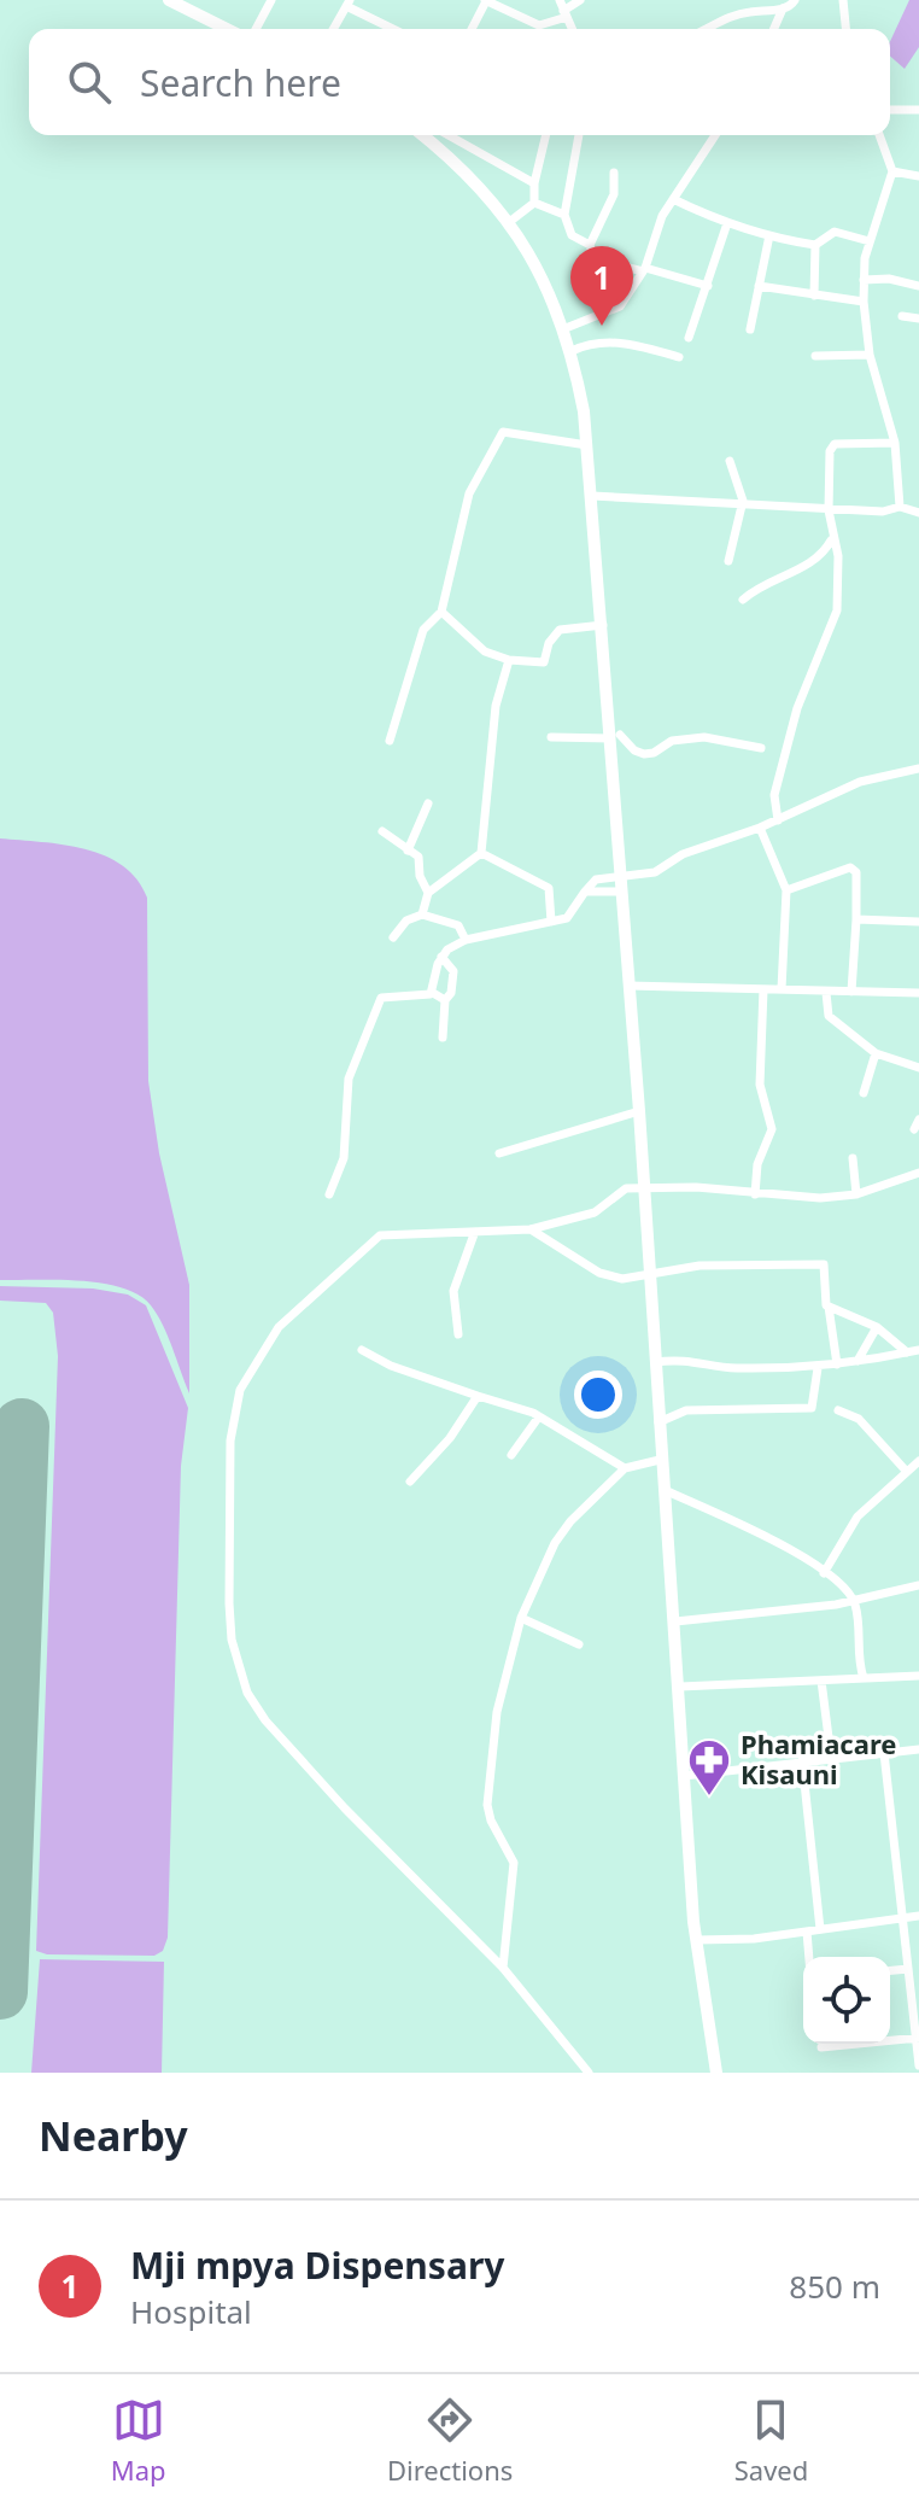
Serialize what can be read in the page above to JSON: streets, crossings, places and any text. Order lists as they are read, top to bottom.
{
  "places": {
    "pharmacy": ["Phamiacare Kisauni"]
  },
  "page": {
    "search": "Search here",
    "pins": "1",
    "heading": "Nearby",
    "list": [
      {
        "mark": "1",
        "name": "Mji mpya Dispensary",
        "note": "Hospital",
        "value": "850 m"
      }
    ],
    "nav": ["Map", "Directions", "Saved"]
  }
}
